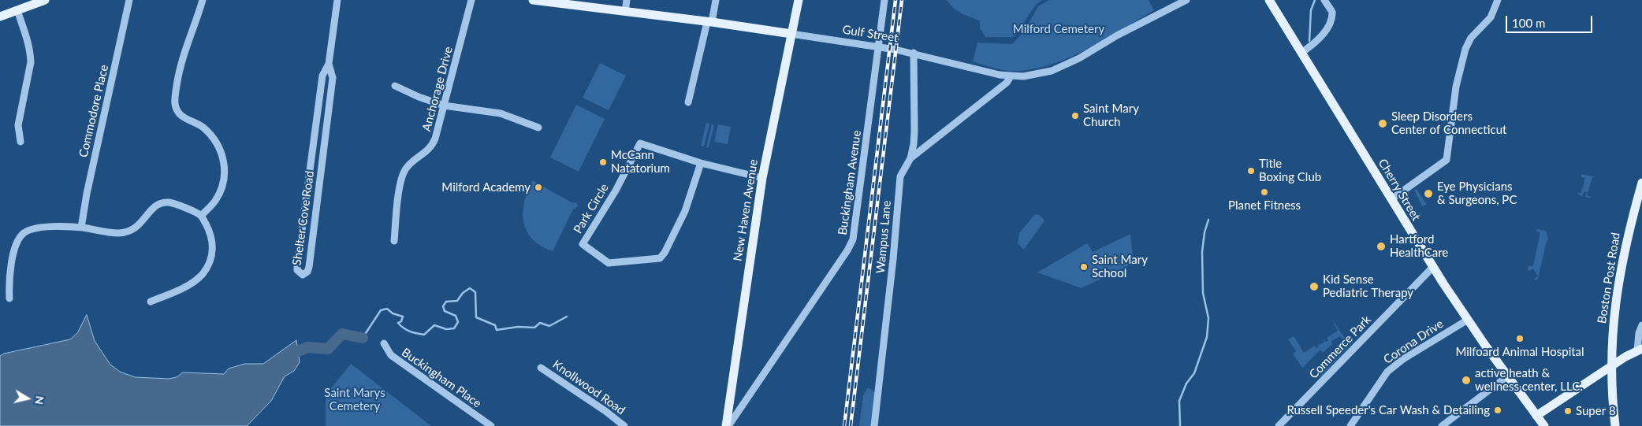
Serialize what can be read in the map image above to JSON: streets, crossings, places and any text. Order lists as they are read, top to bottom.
{
  "streets": {
    "main road": [
      "Gulf Street",
      "Cherry Street",
      "New Haven Avenue",
      "Boston Post Road"
    ],
    "street": [
      "Anchorage Drive",
      "Commodore Place",
      "Buckingham Avenue",
      "Park Circle",
      "Shelter Cove Road",
      "Wampus Lane",
      "Corona Drive",
      "Commerce Park",
      "Buckingham Place",
      "Knollwood Road"
    ]
  },
  "crossings": [
    ["Gulf Street", "Buckingham Avenue"],
    ["Gulf Street", "New Haven Avenue"],
    ["Gulf Street", "Wampus Lane"],
    ["Buckingham Avenue", "New Haven Avenue"],
    ["Cherry Street", "Corona Drive"],
    ["Cherry Street", "Commerce Park"]
  ],
  "parks": ["Milford Cemetery", "Saint Marys Cemetery"],
  "places": [
    "Saint Mary Church",
    "Sleep Disorders Center of Connecticut",
    "McCann Natatorium",
    "Title Boxing Club",
    "Milford Academy",
    "Planet Fitness",
    "Eye Physicians & Surgeons, PC",
    "Hartford HealthCare",
    "Saint Mary School",
    "Kid Sense Pediatric Therapy",
    "Milfoard Animal Hospital",
    "active heath & wellness center, LLC.",
    "Russell Speeder's Car Wash & Detailing",
    "Super 8"
  ],
  "scale_bar": "100 m",
  "north": "right"
}
